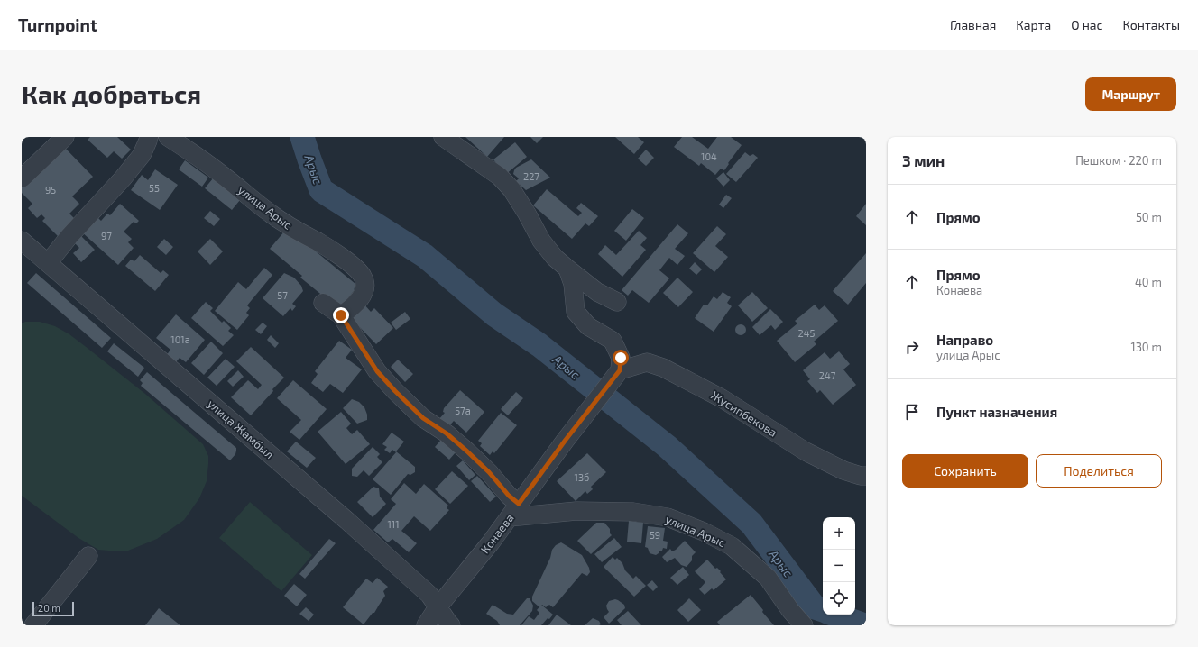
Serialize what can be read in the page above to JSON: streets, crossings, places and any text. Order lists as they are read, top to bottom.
{
  "streets": {
    "street": [
      "улица Арыс",
      "Жусипбекова",
      "улица Жамбыл",
      "Конаева"
    ]
  },
  "crossings": [
    ["улица Арыс", "Конаева"],
    ["Жусипбекова", "Конаева"],
    ["улица Жамбыл", "Конаева"]
  ],
  "water": ["Арыс"],
  "house_numbers": [
    "104",
    "227",
    "55",
    "95",
    "97",
    "57",
    "245",
    "101а",
    "247",
    "57а",
    "13б",
    "111",
    "59"
  ],
  "scale_bar": "20 m",
  "page": {
    "header": "Turnpoint",
    "nav": [
      "Главная",
      "Карта",
      "О нас",
      "Контакты"
    ],
    "buttons": [
      "Маршрут",
      ["Сохранить", "Поделиться"]
    ],
    "title": "Как добраться",
    "heading": ["3 мин", "Пешком · 220 m"],
    "list": [
      ["Прямо", "50 m"],
      ["Прямо", "Конаева", "40 m"],
      ["Направо", "улица Арыс", "130 m"],
      "Пункт назначения"
    ],
    "map_buttons": ["+", "−"],
    "scale": "20 m"
  }
}
